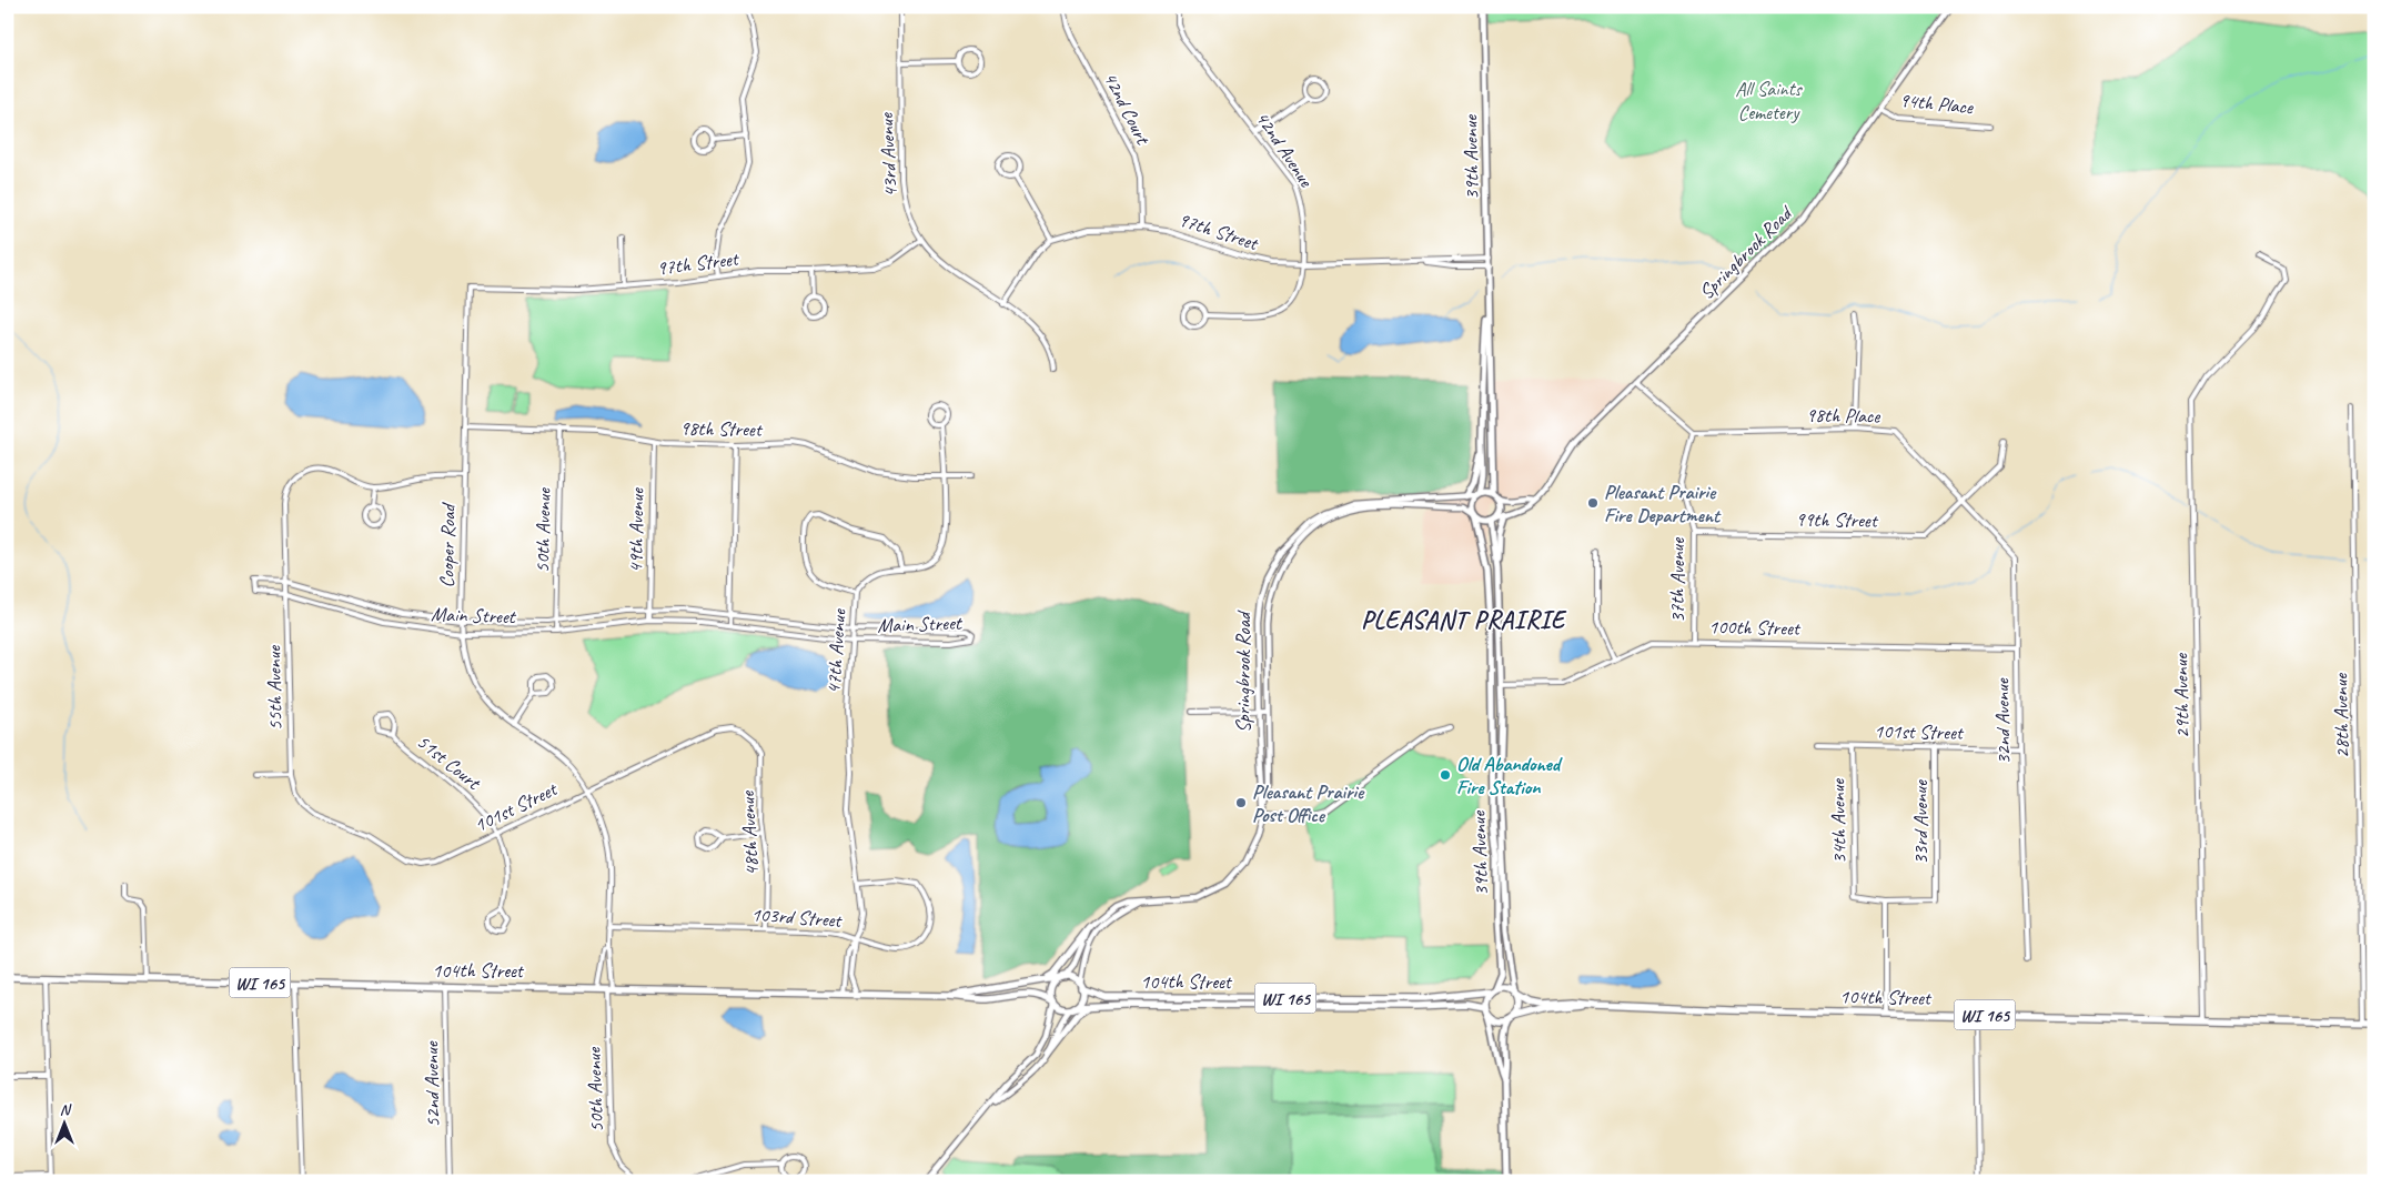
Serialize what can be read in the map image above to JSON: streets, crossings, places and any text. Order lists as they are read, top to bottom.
{
  "streets": {
    "main road": ["39th Avenue", "104th Street", "WI 165"],
    "street": [
      "94th Place",
      "42nd Court",
      "42nd Avenue",
      "43rd Avenue",
      "97th Street",
      "Springbrook Road",
      "98th Place",
      "98th Street",
      "99th Street",
      "50th Avenue",
      "49th Avenue",
      "Cooper Road",
      "37th Avenue",
      "Main Street",
      "100th Street",
      "47th Avenue",
      "55th Avenue",
      "29th Avenue",
      "28th Avenue",
      "32nd Avenue",
      "101st Street",
      "51st Court",
      "34th Avenue",
      "33rd Avenue",
      "48th Avenue",
      "103rd Street",
      "52nd Avenue"
    ]
  },
  "crossings": [
    ["94th Place", "Springbrook Road"],
    ["42nd Court", "97th Street"],
    ["42nd Avenue", "97th Street"],
    ["43rd Avenue", "97th Street"],
    ["39th Avenue", "97th Street"],
    ["39th Avenue", "Springbrook Road"],
    ["39th Avenue", "100th Street"],
    ["39th Avenue", "104th Street"],
    ["39th Avenue", "WI 165"],
    ["97th Street", "Cooper Road"],
    ["Springbrook Road", "104th Street"],
    ["Springbrook Road", "WI 165"],
    ["98th Place", "99th Street"],
    ["98th Place", "37th Avenue"],
    ["98th Place", "32nd Avenue"],
    ["98th Street", "50th Avenue"],
    ["98th Street", "49th Avenue"],
    ["98th Street", "Cooper Road"],
    ["98th Street", "47th Avenue"],
    ["99th Street", "37th Avenue"],
    ["99th Street", "32nd Avenue"],
    ["50th Avenue", "Cooper Road"],
    ["50th Avenue", "Main Street"],
    ["50th Avenue", "104th Street"],
    ["49th Avenue", "Main Street"],
    ["Cooper Road", "Main Street"],
    ["Cooper Road", "101st Street"],
    ["Cooper Road", "103rd Street"],
    ["Cooper Road", "104th Street"],
    ["37th Avenue", "100th Street"],
    ["Main Street", "47th Avenue"],
    ["Main Street", "55th Avenue"],
    ["100th Street", "32nd Avenue"],
    ["47th Avenue", "103rd Street"],
    ["55th Avenue", "101st Street"],
    ["29th Avenue", "104th Street"],
    ["28th Avenue", "104th Street"],
    ["32nd Avenue", "101st Street"],
    ["101st Street", "51st Court"],
    ["101st Street", "34th Avenue"],
    ["101st Street", "33rd Avenue"],
    ["101st Street", "48th Avenue"],
    ["34th Avenue", "33rd Avenue"],
    ["48th Avenue", "103rd Street"],
    ["104th Street", "WI 165"],
    ["104th Street", "52nd Avenue"]
  ],
  "districts": ["PLEASANT PRAIRIE"],
  "parks": ["All Saints Cemetery"],
  "places": ["Pleasant Prairie Fire Department", "Old Abandoned Fire Station", "Pleasant Prairie Post Office"],
  "north": "top"
}
